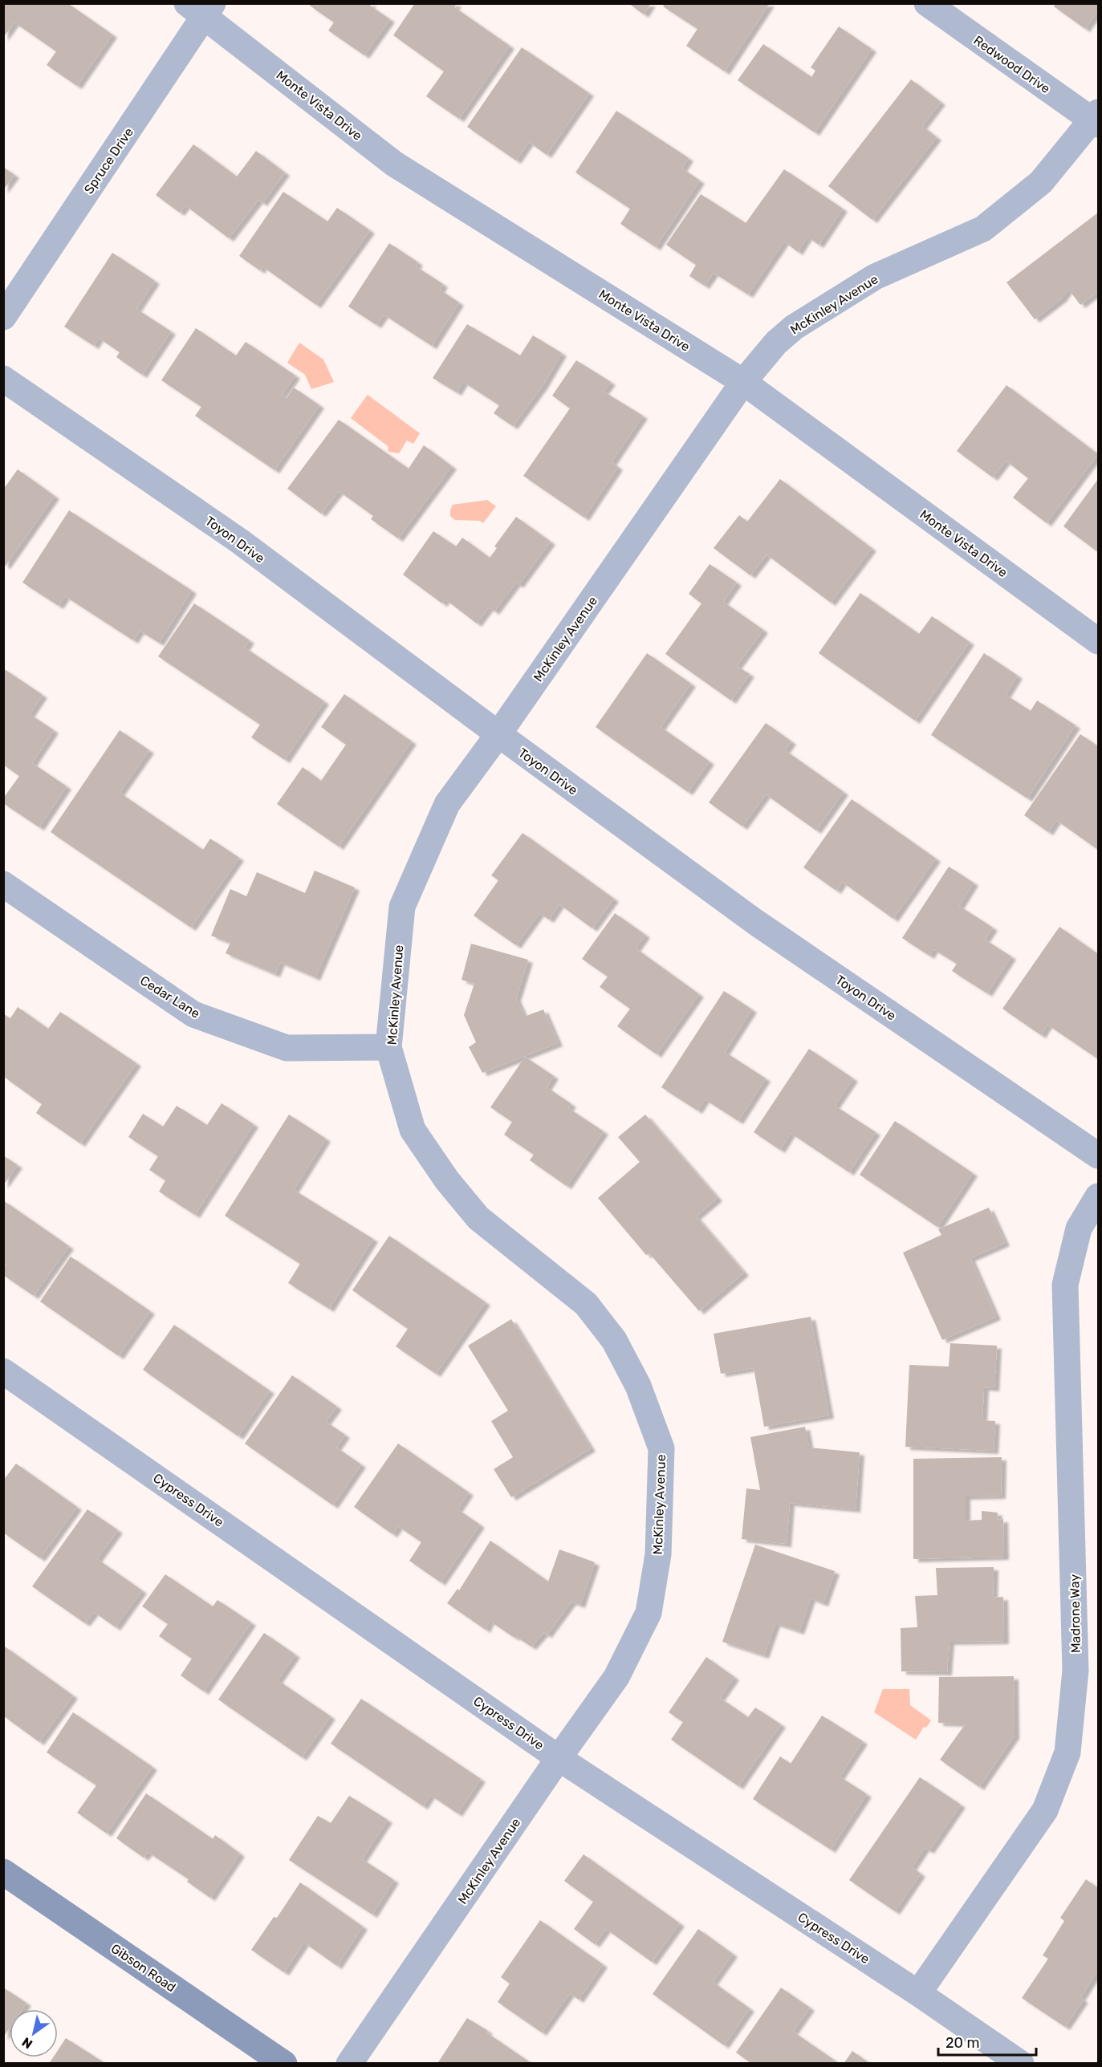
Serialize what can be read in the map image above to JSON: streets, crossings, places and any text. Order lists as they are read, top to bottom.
{
  "streets": {
    "main road": ["Gibson Road"],
    "street": [
      "Redwood Drive",
      "Monte Vista Drive",
      "Spruce Drive",
      "McKinley Avenue",
      "Toyon Drive",
      "Cedar Lane",
      "Cypress Drive",
      "Madrone Way"
    ]
  },
  "crossings": [
    ["Redwood Drive", "McKinley Avenue"],
    ["Monte Vista Drive", "Spruce Drive"],
    ["Monte Vista Drive", "McKinley Avenue"],
    ["McKinley Avenue", "Toyon Drive"],
    ["McKinley Avenue", "Cedar Lane"],
    ["McKinley Avenue", "Cypress Drive"],
    ["Cypress Drive", "Madrone Way"]
  ],
  "scale_bar": "20 m",
  "north": "bottom left"
}
